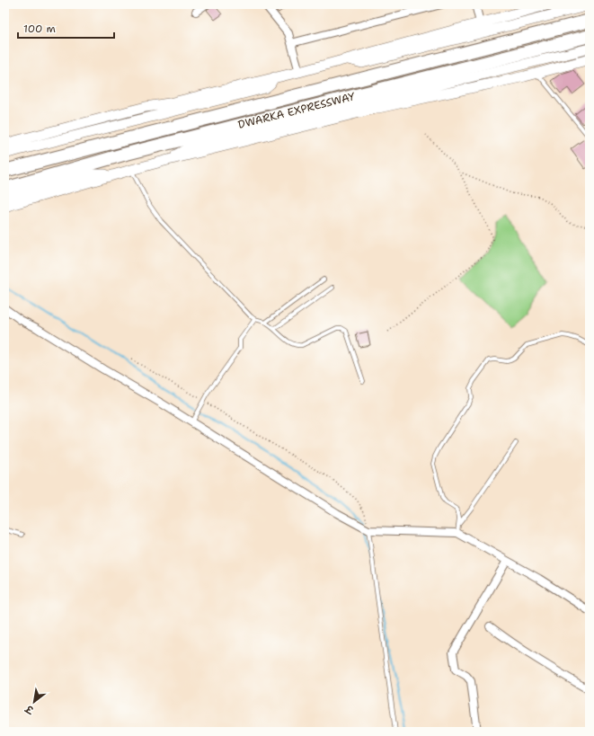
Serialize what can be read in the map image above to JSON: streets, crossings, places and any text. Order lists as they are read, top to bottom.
{
  "streets": {
    "highway": ["DWARKA EXPRESSWAY"]
  },
  "scale_bar": "100 m",
  "north": "bottom left"
}
